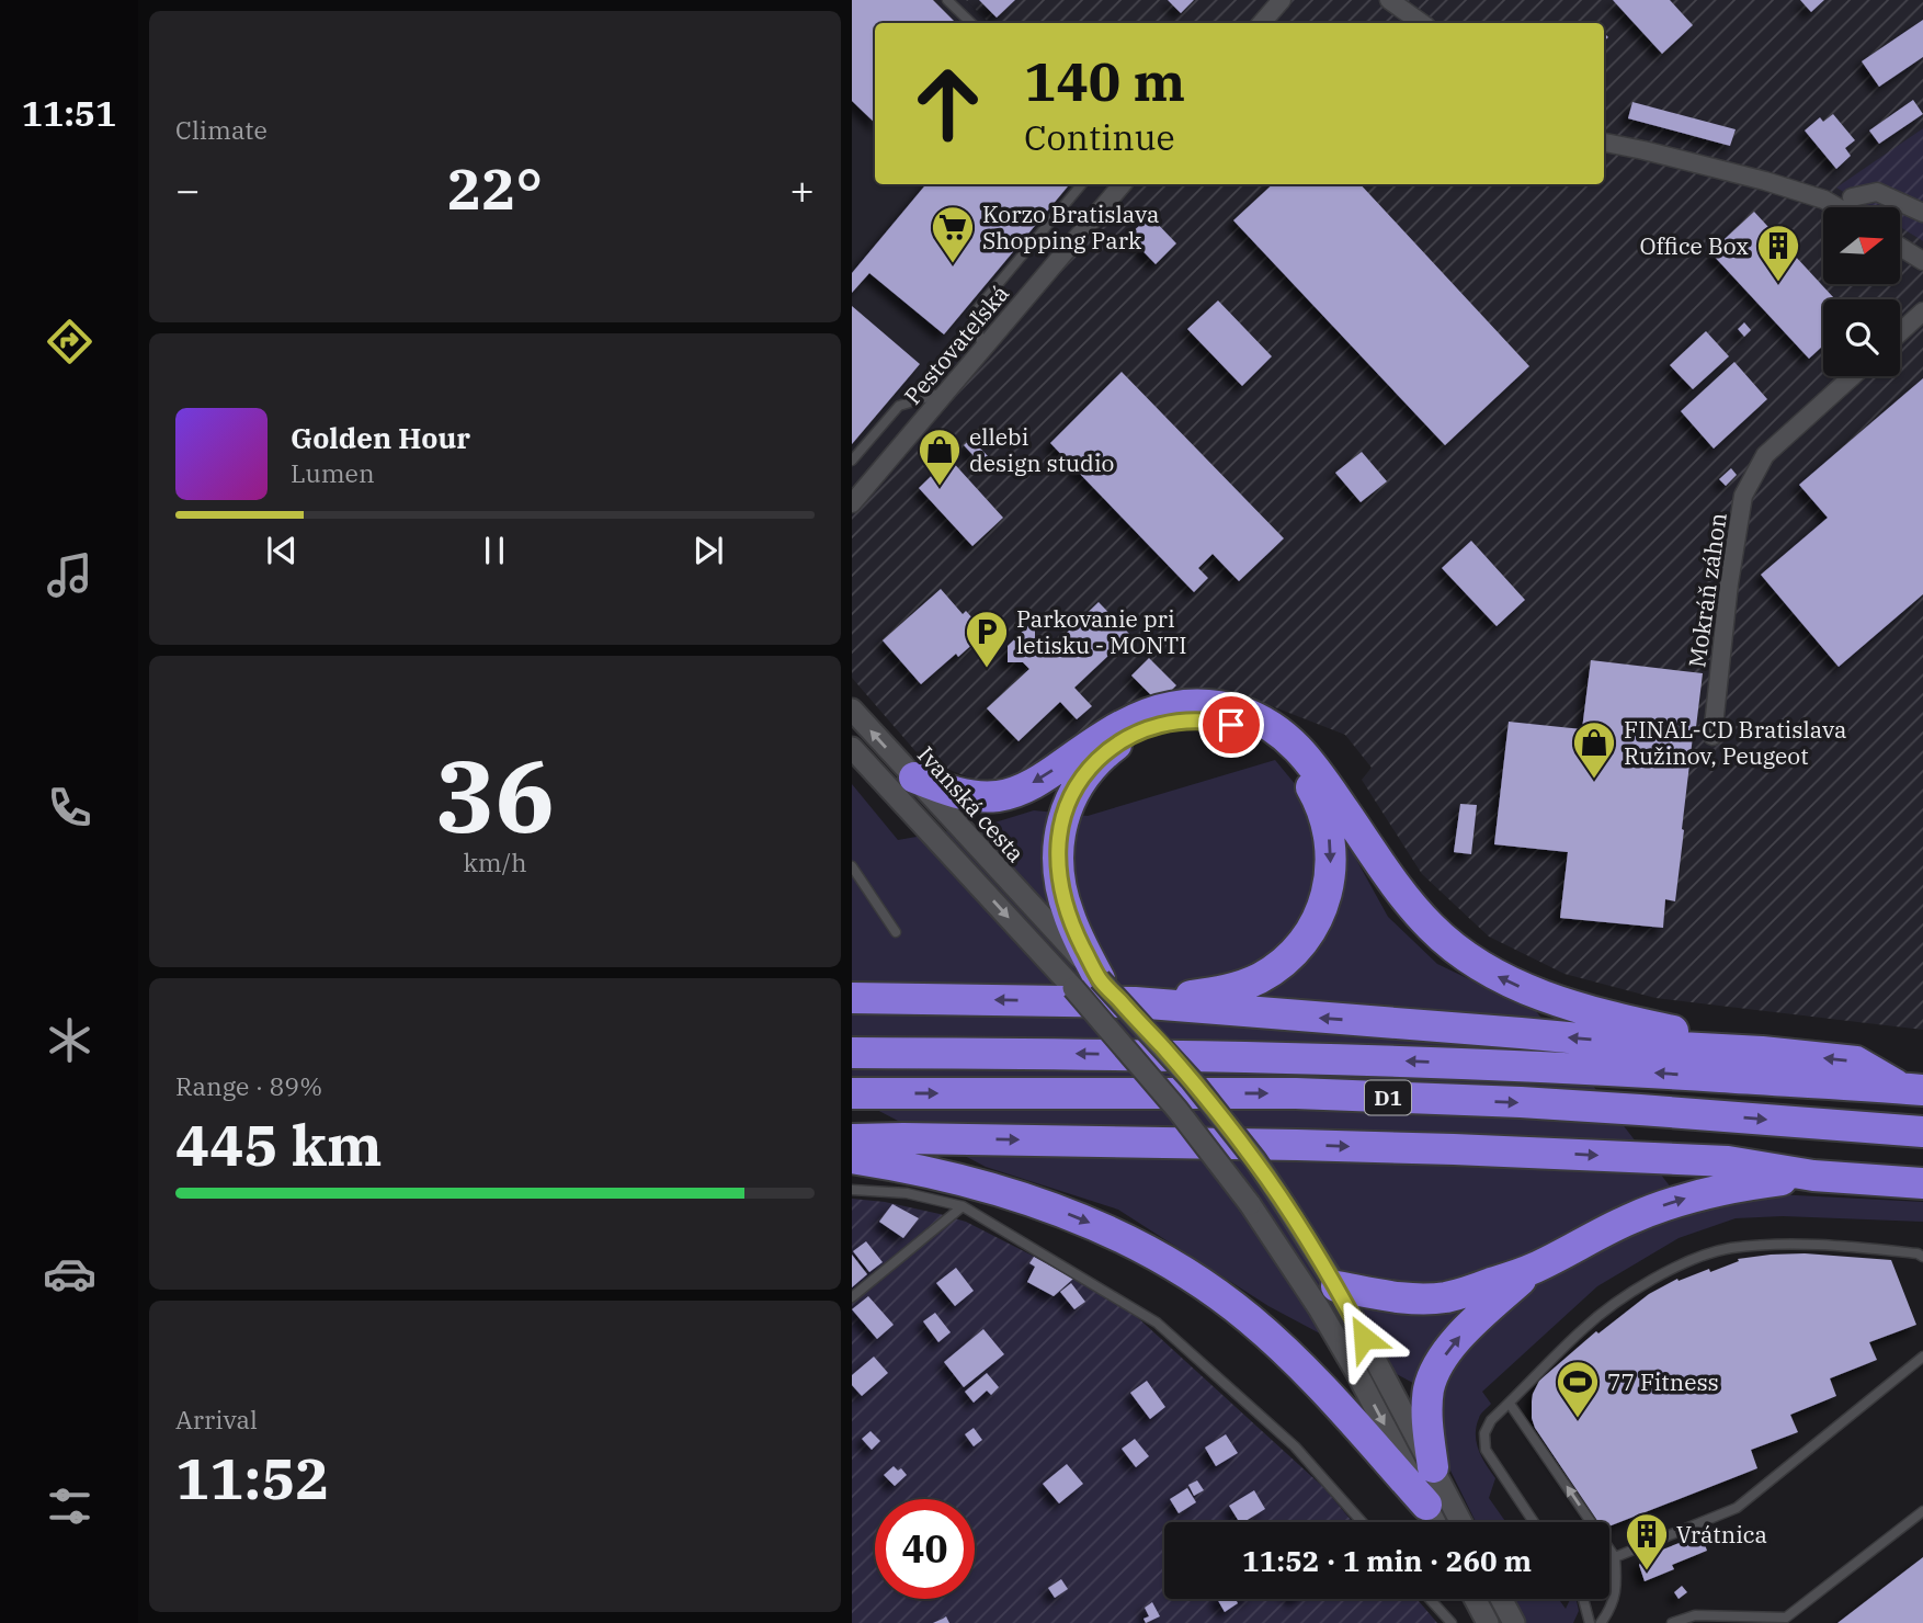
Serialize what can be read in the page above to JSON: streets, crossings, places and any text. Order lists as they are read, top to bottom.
{
  "streets": {
    "highway": ["D1"],
    "street": ["Pestovateľská", "Mokráň záhon", "Ivanská cesta"]
  },
  "places": {
    "supermarket": ["Korzo Bratislava Shopping Park"],
    "building": ["Office Box", "Vrátnica"],
    "shop": ["ellebi design studio", "FINAL-CD Bratislava Ružinov, Peugeot"],
    "parking": ["Parkovanie pri letisku - MONTI"],
    "sports": ["77 Fitness"]
  },
  "north": "right",
  "page": {
    "tabs": "11:51",
    "tile": [
      "Climate",
      ["36", "km/h"],
      ["Range · 89%", "445 km"],
      ["Arrival", "11:52"]
    ],
    "turn": ["140 m", "Continue"],
    "heat": ["−", "22°", "+"],
    "song": ["Golden Hour", "Lumen"],
    "limit": "40",
    "trip": "11:52 · 1 min · 260 m"
  }
}
